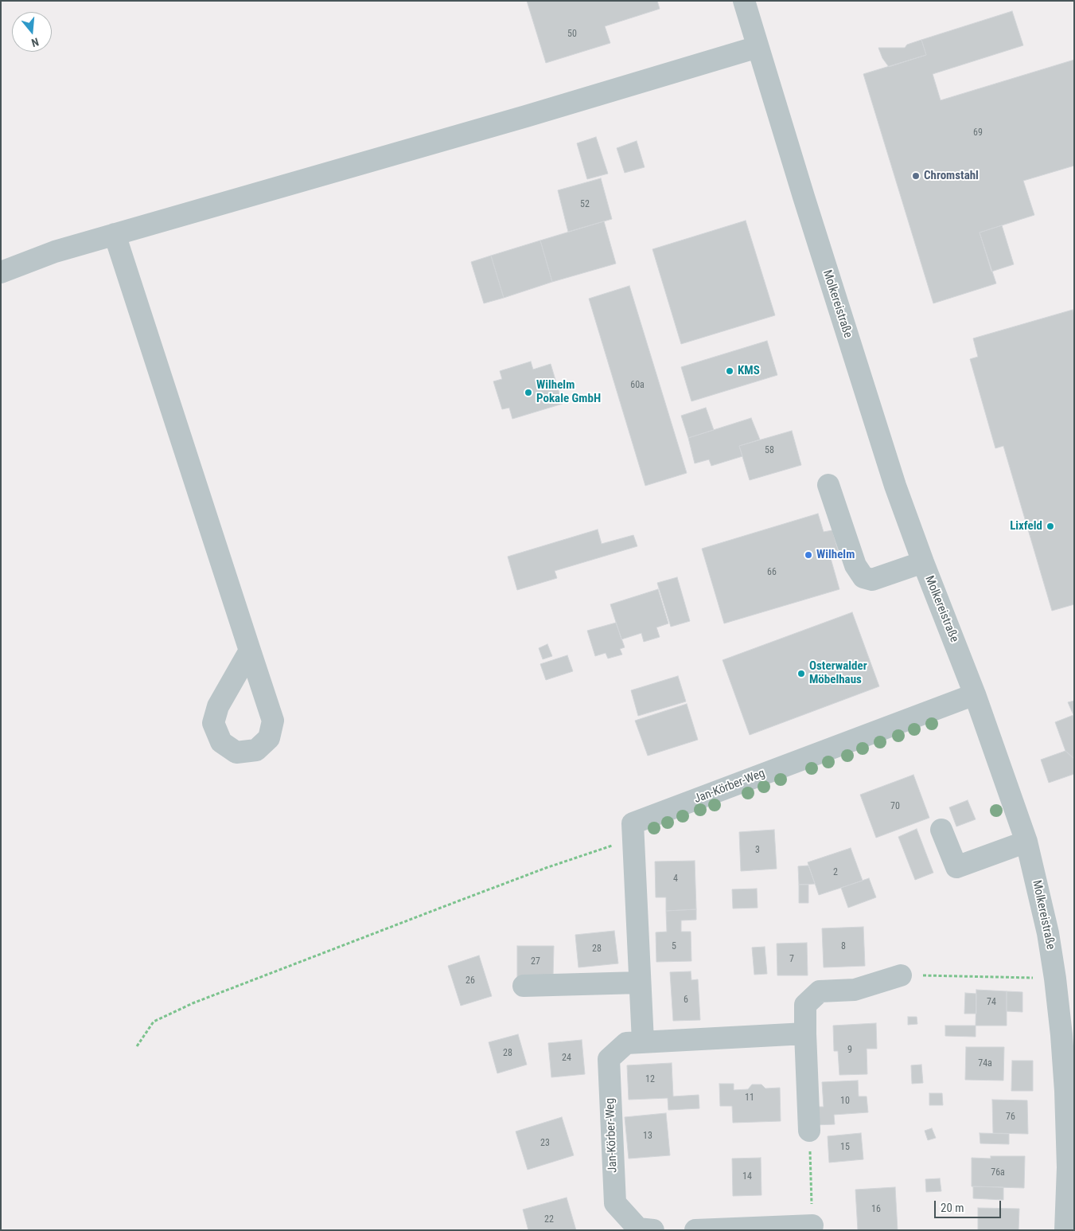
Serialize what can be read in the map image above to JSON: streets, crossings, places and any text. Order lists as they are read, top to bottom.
{
  "streets": {
    "street": ["Molkereistraße", "Jan-Körber-Weg"]
  },
  "crossings": [
    ["Molkereistraße", "Jan-Körber-Weg"]
  ],
  "places": [
    "Chromstahl",
    "KMS",
    "Wilhelm Pokale GmbH",
    "Lixfeld",
    "Wilhelm",
    "Osterwalder Möbelhaus"
  ],
  "house_numbers": [
    "50",
    "69",
    "52",
    "60a",
    "58",
    "66",
    "70",
    "3",
    "2",
    "4",
    "5",
    "8",
    "28",
    "7",
    "27",
    "26",
    "6",
    "74",
    "9",
    "28",
    "24",
    "74a",
    "12",
    "11",
    "10",
    "76",
    "13",
    "23",
    "15",
    "76a",
    "14",
    "16",
    "22"
  ],
  "scale_bar": "20 m",
  "north": "bottom"
}
